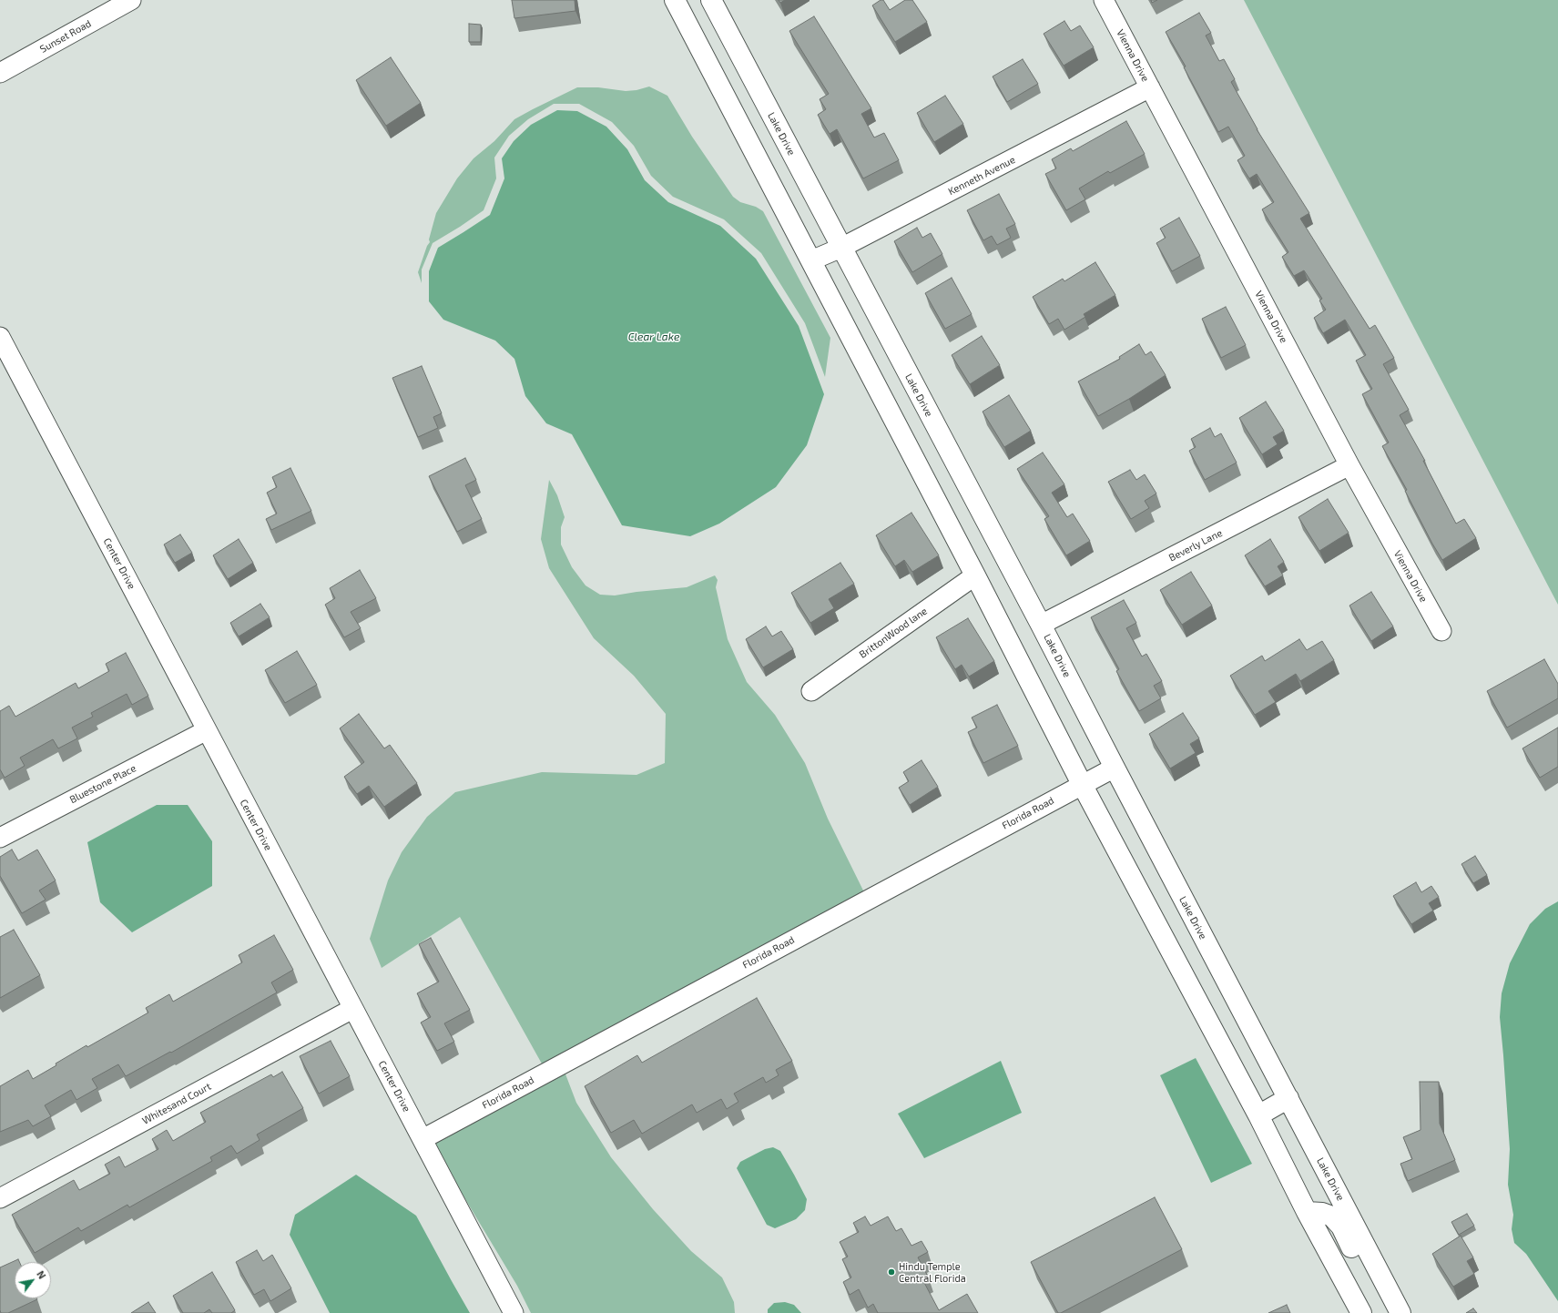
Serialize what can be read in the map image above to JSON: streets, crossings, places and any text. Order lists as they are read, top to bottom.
{
  "streets": {
    "main road": ["Lake Drive"],
    "street": [
      "Sunset Road",
      "Vienna Drive",
      "Kenneth Avenue",
      "Beverly Lane",
      "Center Drive",
      "BrittonWood lane",
      "Bluestone Place",
      "Florida Road",
      "Whitesand Court"
    ]
  },
  "crossings": [
    ["Vienna Drive", "Kenneth Avenue"],
    ["Vienna Drive", "Beverly Lane"],
    ["Lake Drive", "Kenneth Avenue"],
    ["Lake Drive", "Beverly Lane"],
    ["Lake Drive", "Florida Road"],
    ["Center Drive", "Bluestone Place"],
    ["Center Drive", "Florida Road"],
    ["Center Drive", "Whitesand Court"]
  ],
  "water": ["Clear Lake"],
  "places": ["Hindu Temple Central Florida"],
  "north": "top right"
}
